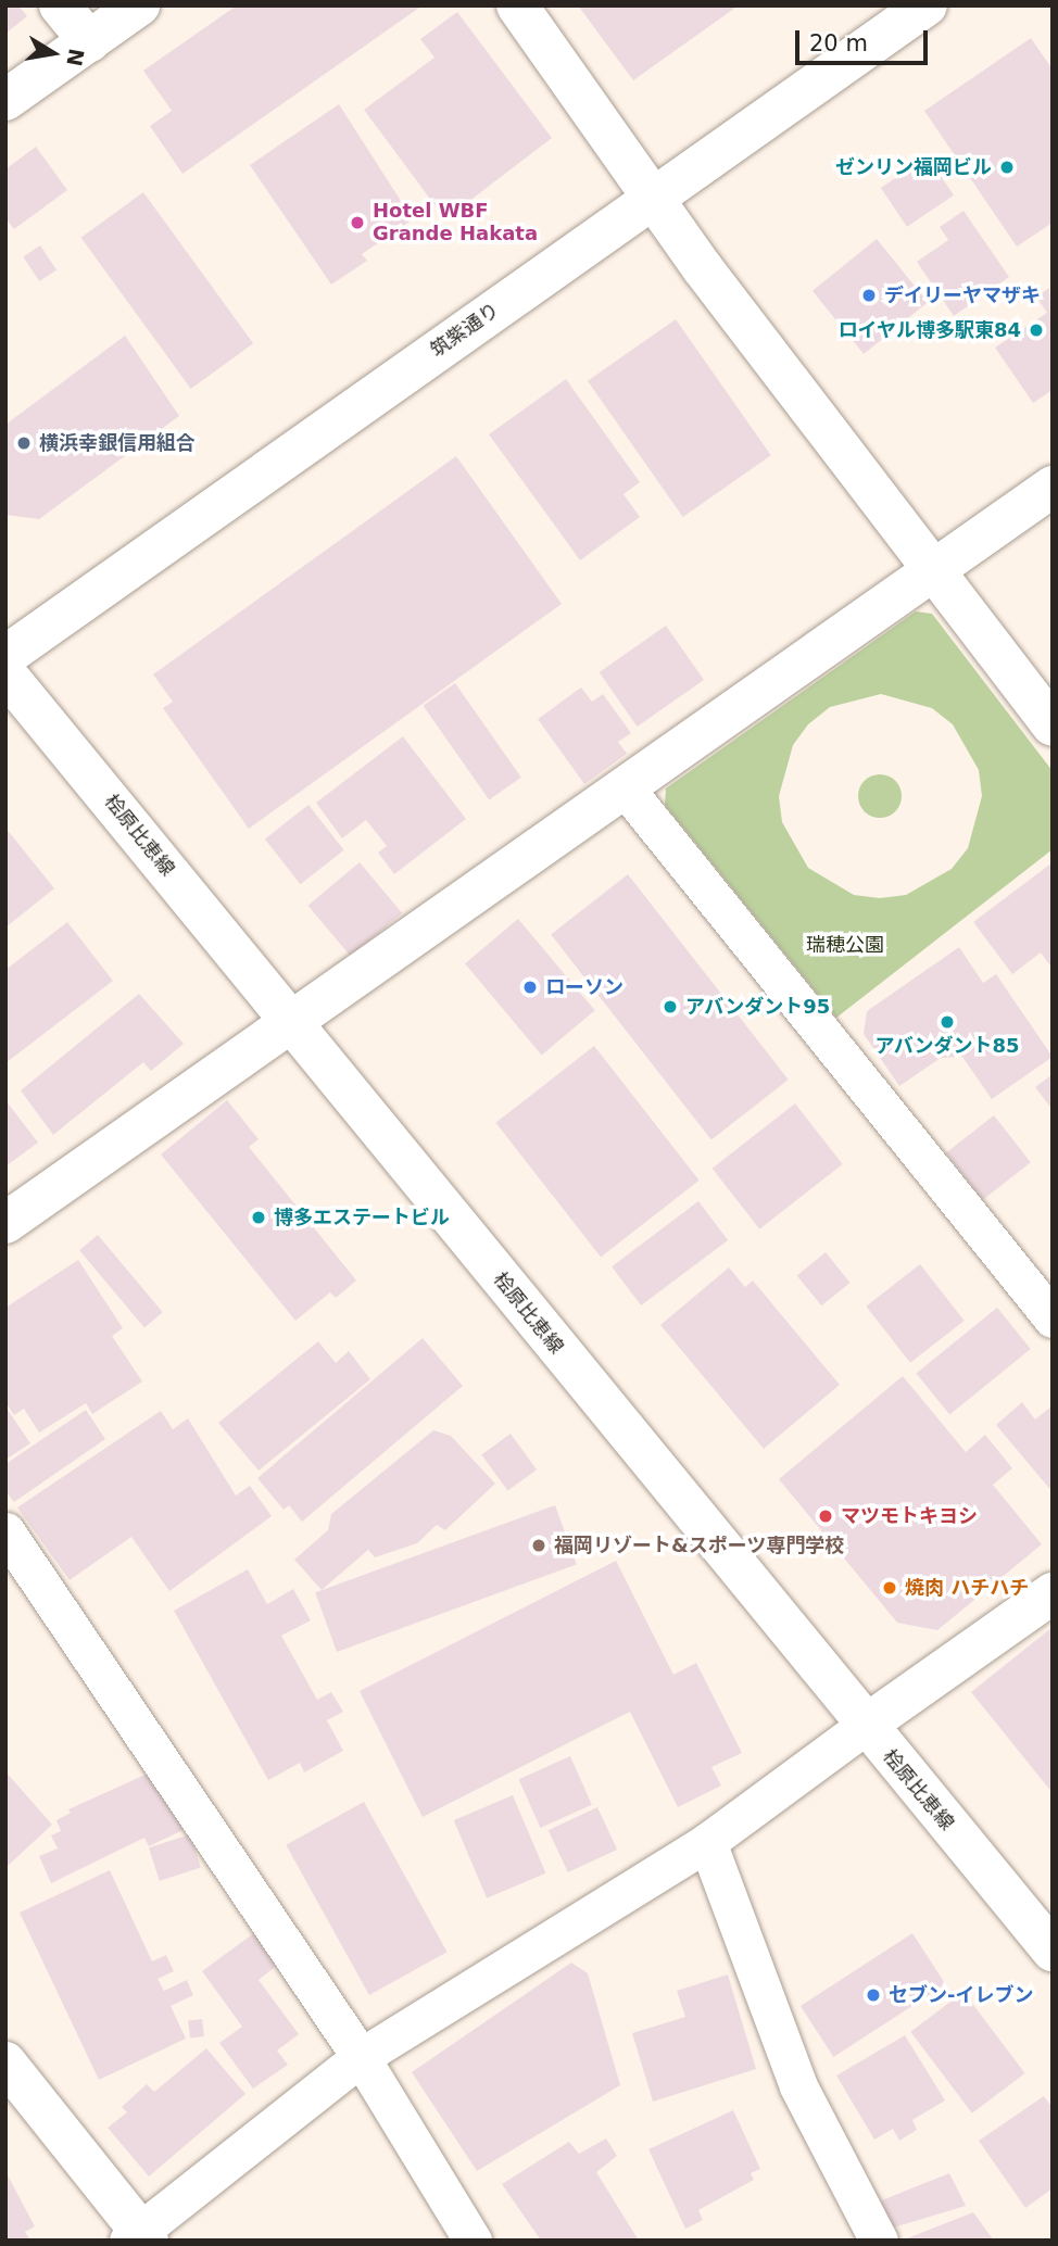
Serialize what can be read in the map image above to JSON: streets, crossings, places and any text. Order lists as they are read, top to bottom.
{
  "streets": {
    "street": ["筑紫通り", "桧原比恵線"]
  },
  "parks": ["瑞穂公園"],
  "places": [
    "ゼンリン福岡ビル",
    "Hotel WBF Grande Hakata",
    "デイリーヤマザキ",
    "ロイヤル博多駅東84",
    "横浜幸銀信用組合",
    "ローソン",
    "アバンダント95",
    "アバンダント85",
    "博多エステートビル",
    "マツモトキヨシ",
    "福岡リゾート&スポーツ専門学校",
    "焼肉 ハチハチ",
    "セブン-イレブン"
  ],
  "scale_bar": "20 m",
  "north": "right"
}
